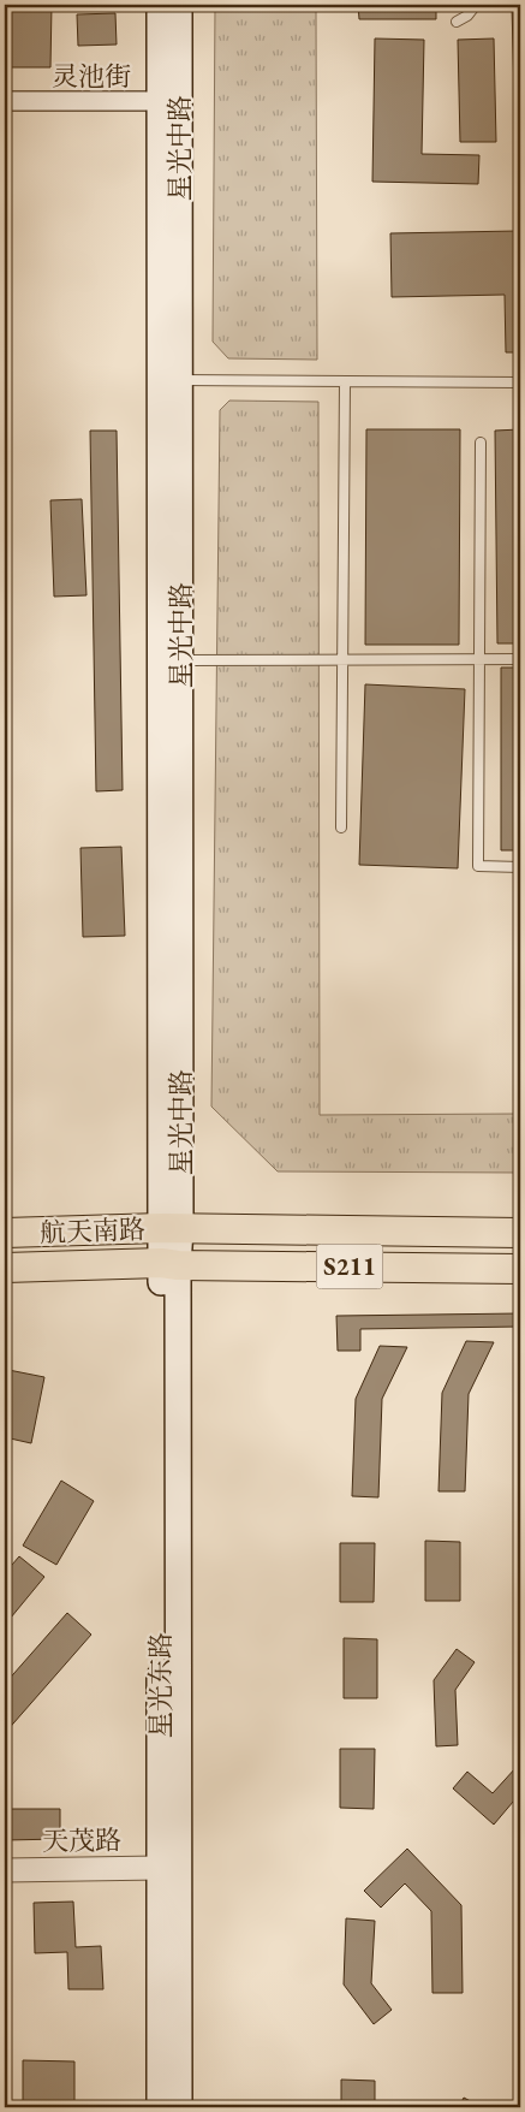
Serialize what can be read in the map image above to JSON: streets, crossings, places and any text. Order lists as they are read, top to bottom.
{
  "streets": {
    "main road": [
      "星光中路",
      "航天南路",
      "S211",
      "星光东路"
    ],
    "street": ["灵池街", "天茂路"]
  },
  "crossings": [
    ["灵池街", "星光中路"],
    ["星光中路", "航天南路"],
    ["星光中路", "S211"],
    ["星光中路", "星光东路"],
    ["航天南路", "S211"],
    ["航天南路", "星光东路"],
    ["S211", "星光东路"],
    ["星光东路", "天茂路"]
  ]
}
